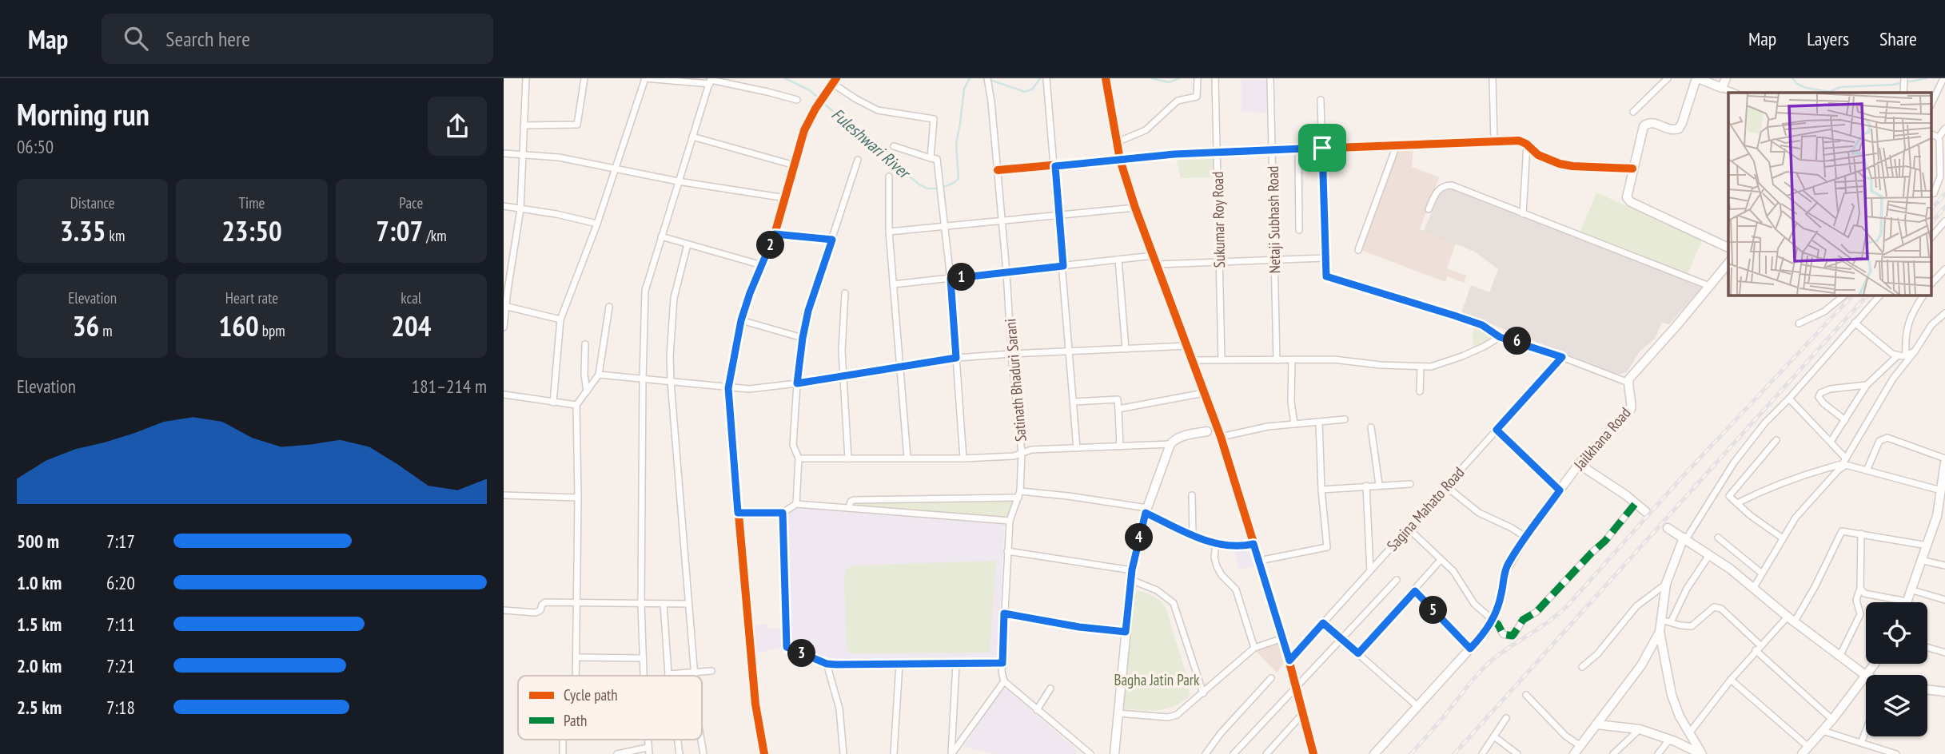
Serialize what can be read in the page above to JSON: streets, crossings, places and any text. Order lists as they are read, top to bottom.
{
  "streets": {
    "street": [
      "Sukumar Roy Road",
      "Netaji Subhash Road",
      "Satinath Bhaduri Sarani",
      "Jailkhana Road",
      "Sagina Mahato Road"
    ]
  },
  "water": ["Fuleshwari River"],
  "parks": ["Bagha Jatin Park"],
  "legend": ["Cycle path", "Path"],
  "page": {
    "header": "Map",
    "search": "Search here",
    "nav": ["Map", "Layers", "Share"],
    "heading": ["Morning run", "06:50"],
    "stats": [
      ["Distance", "3.35 km"],
      ["Time", "23:50"],
      ["Pace", "7:07 /km"],
      ["Elevation", "36 m"],
      ["Heart rate", "160 bpm"],
      ["kcal", "204"]
    ],
    "pins": [
      "2",
      "1",
      "6",
      "4",
      "5",
      "3"
    ],
    "chart": ["Elevation", "181–214 m"],
    "list": [
      {
        "name": "500 m",
        "note": "7:17"
      },
      {
        "name": "1.0 km",
        "note": "6:20"
      },
      {
        "name": "1.5 km",
        "note": "7:11"
      },
      {
        "name": "2.0 km",
        "note": "7:21"
      },
      {
        "name": "2.5 km",
        "note": "7:18"
      }
    ]
  }
}
